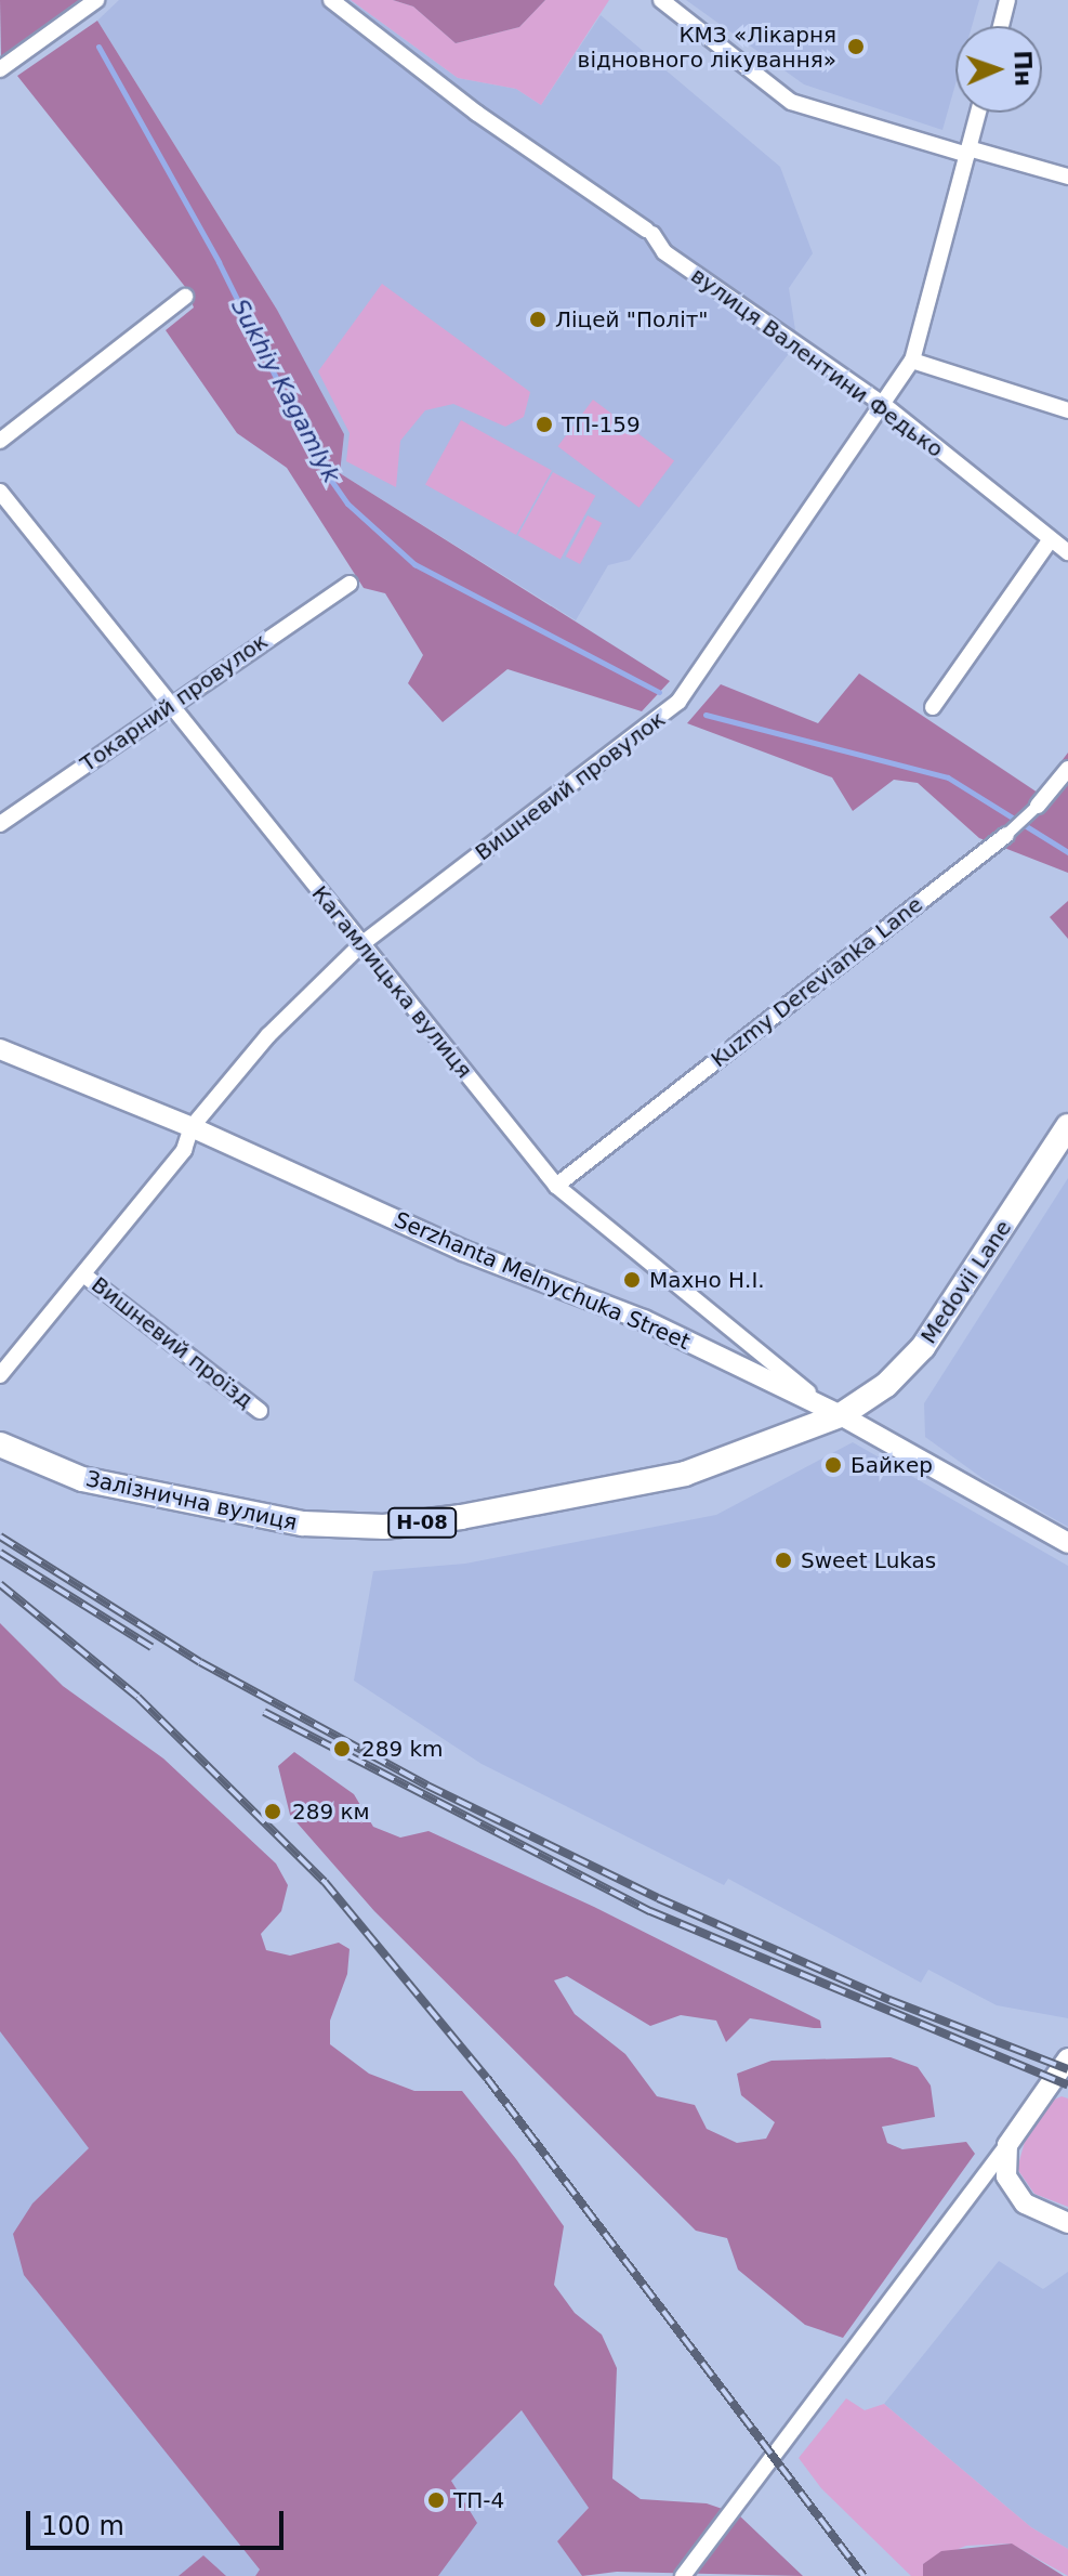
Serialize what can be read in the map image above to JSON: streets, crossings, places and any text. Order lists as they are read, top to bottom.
{
  "streets": {
    "main road": ["Medovii Lane", "Залізнична вулиця", "Н-08"],
    "street": [
      "вулиця Валентини Федько",
      "Токарний провулок",
      "Вишневий провулок",
      "Кагамлицька вулиця",
      "Kuzmy Derevianka Lane",
      "Serzhanta Melnychuka Street",
      "Вишневий проїзд"
    ]
  },
  "crossings": [
    ["вулиця Валентини Федько", "Вишневий провулок"],
    ["Токарний провулок", "Кагамлицька вулиця"],
    ["Вишневий провулок", "Кагамлицька вулиця"],
    ["Вишневий провулок", "Serzhanta Melnychuka Street"],
    ["Вишневий провулок", "Вишневий проїзд"],
    ["Кагамлицька вулиця", "Kuzmy Derevianka Lane"],
    ["Кагамлицька вулиця", "Serzhanta Melnychuka Street"],
    ["Кагамлицька вулиця", "Medovii Lane"],
    ["Кагамлицька вулиця", "Залізнична вулиця"],
    ["Serzhanta Melnychuka Street", "Medovii Lane"],
    ["Serzhanta Melnychuka Street", "Залізнична вулиця"],
    ["Medovii Lane", "Залізнична вулиця"]
  ],
  "water": ["Sukhiy Kagamlyk"],
  "places": [
    "КМЗ «Лікарня відновного лікування»",
    "Ліцей \"Політ\"",
    "ТП-159",
    "Махно Н.І.",
    "Байкер",
    "Sweet Lukas",
    "289 km",
    "289 км",
    "ТП-4"
  ],
  "scale_bar": "100 m",
  "north": "right"
}
